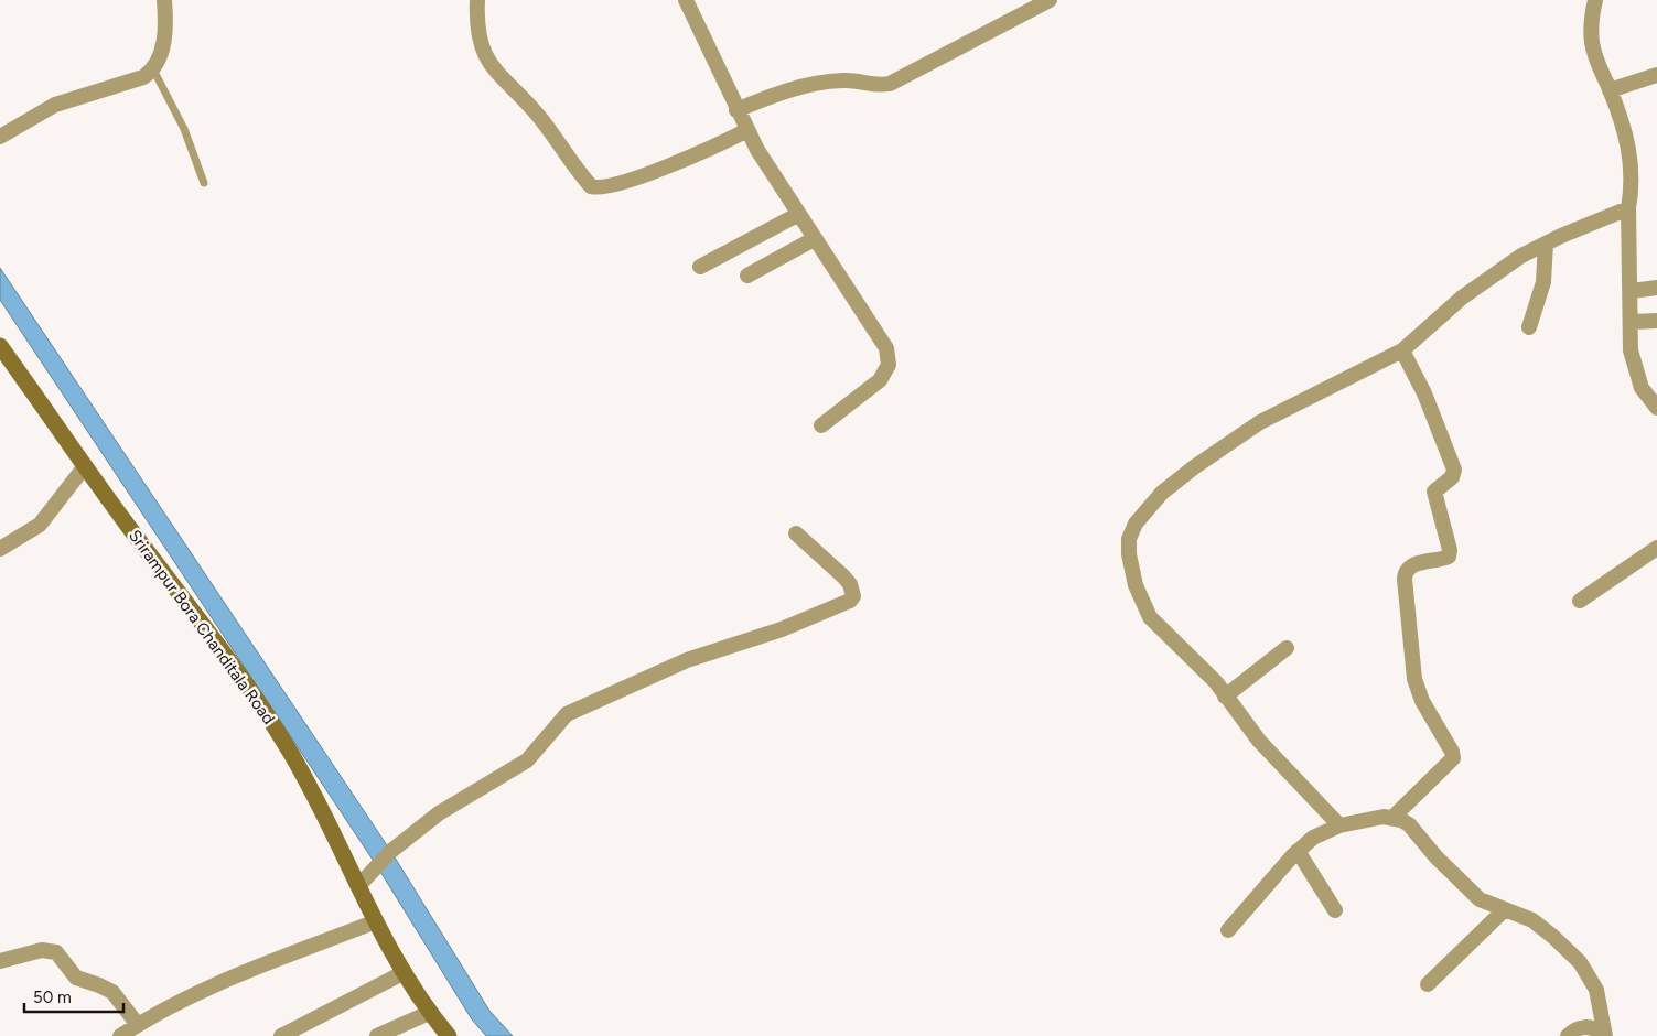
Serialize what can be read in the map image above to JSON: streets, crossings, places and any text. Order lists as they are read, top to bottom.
{
  "streets": {
    "street": ["Srirampur Bora Chanditala Road"]
  },
  "scale_bar": "50 m"
}
